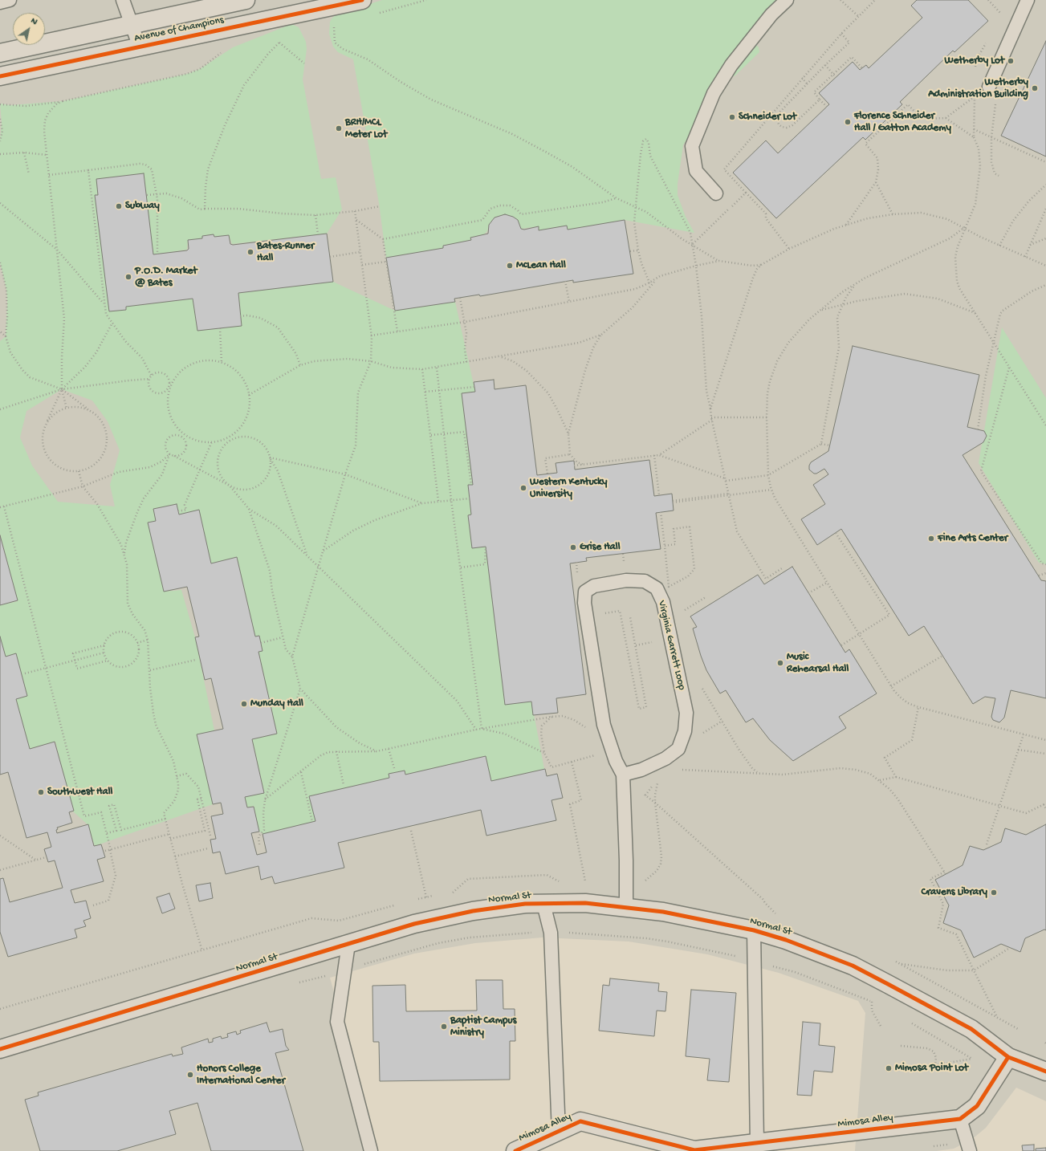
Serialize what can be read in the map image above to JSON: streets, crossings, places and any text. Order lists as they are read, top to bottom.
{
  "streets": {
    "street": ["Avenue of Champions", "Normal St", "Mimosa Alley"],
    "lane": ["Virginia Garrett Loop"]
  },
  "crossings": [
    ["Virginia Garrett Loop", "Normal St"]
  ],
  "places": [
    "Wetherby Lot",
    "Wetherby Administration Building",
    "Schneider Lot",
    "Florence Schneider Hall / Gatton Academy",
    "BRH/MCL Meter Lot",
    "Subway",
    "Bates-Runner Hall",
    "McLean Hall",
    "P.O.D. Market @ Bates",
    "Western Kentucky University",
    "Fine Arts Center",
    "Grise Hall",
    "Music Rehearsal Hall",
    "Munday Hall",
    "Southwest Hall",
    "Cravens Library",
    "Baptist Campus Ministry",
    "Mimosa Point Lot",
    "Honors College International Center"
  ],
  "north": "top right"
}
